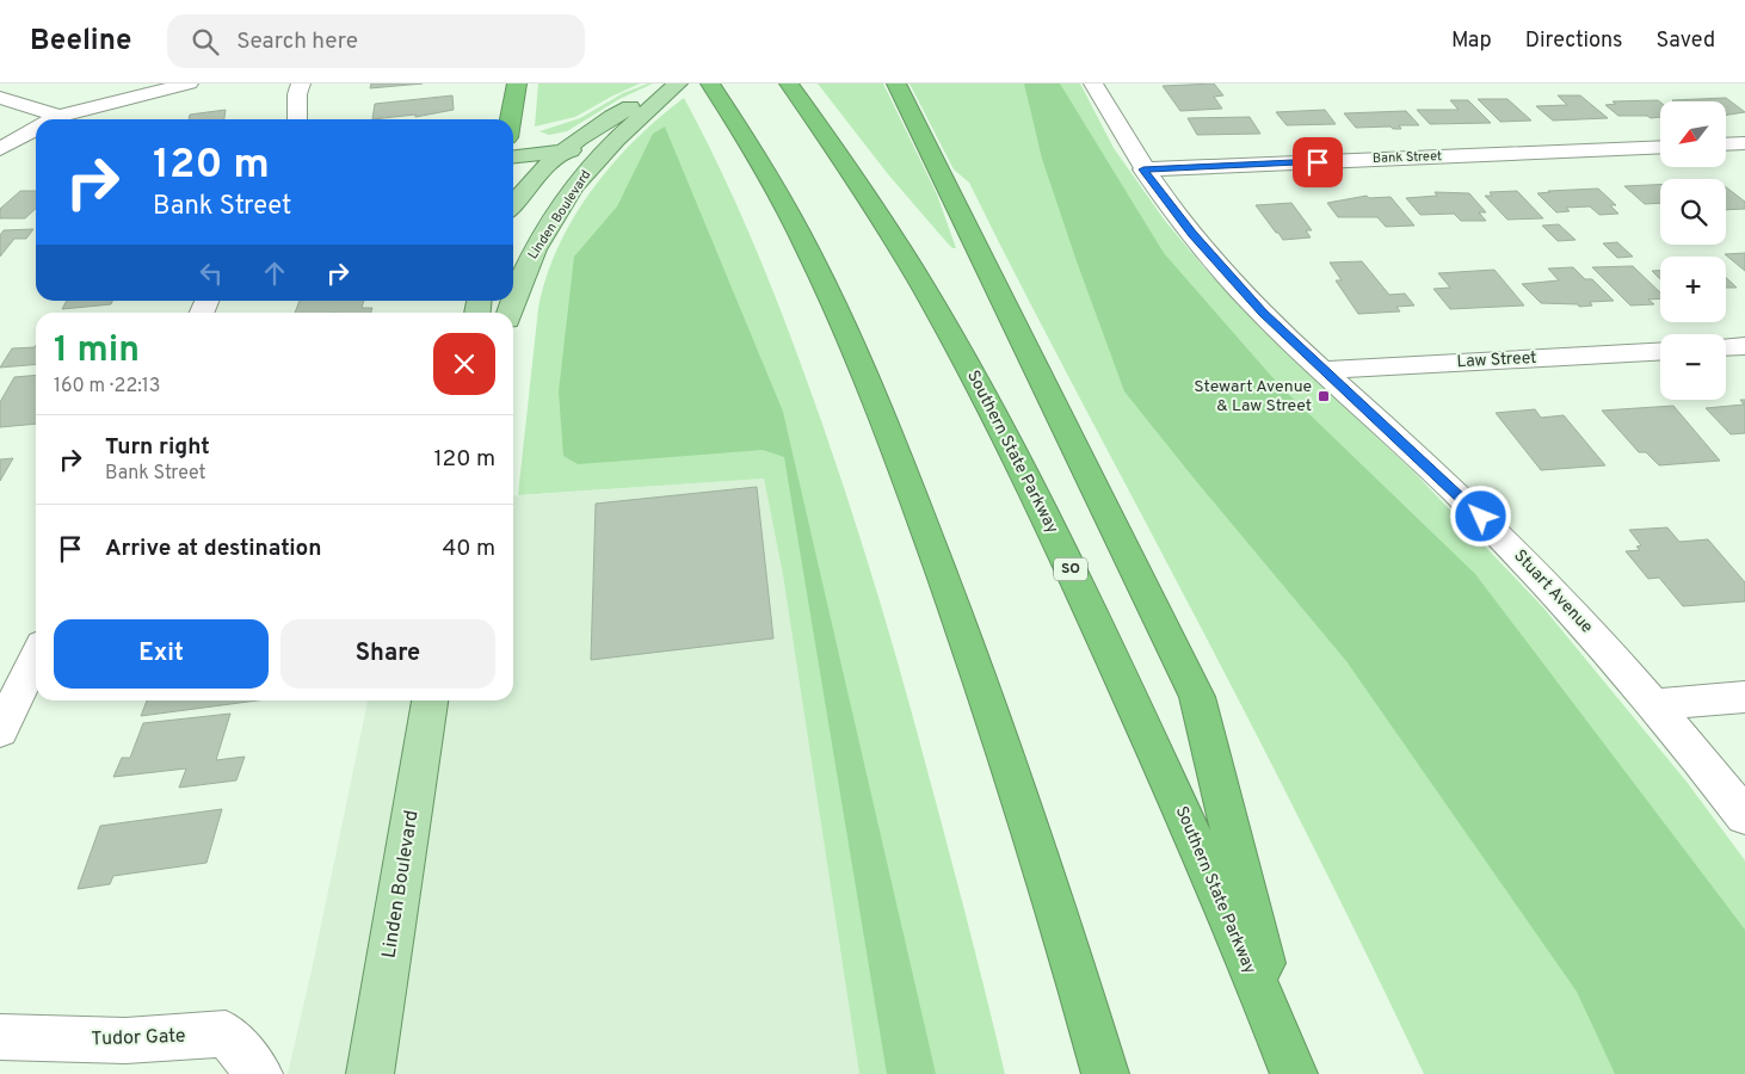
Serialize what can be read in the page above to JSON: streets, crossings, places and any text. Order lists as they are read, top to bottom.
{
  "streets": {
    "highway": ["Southern State Parkway", "SO"],
    "main road": ["Linden Boulevard"],
    "street": [
      "Bank Street",
      "Law Street",
      "Stuart Avenue",
      "Tudor Gate"
    ]
  },
  "crossings": [
    ["Bank Street", "Stuart Avenue"],
    ["Law Street", "Stuart Avenue"]
  ],
  "places": {
    "transit": ["Stewart Avenue & Law Street"]
  },
  "north": "bottom left",
  "page": {
    "header": "Beeline",
    "search": "Search here",
    "nav": ["Map", "Directions", "Saved"],
    "map_buttons": ["+", "−"],
    "turn": ["120 m", "Bank Street"],
    "heading": ["1 min", "160 m · 22:13"],
    "list": [
      {
        "name": "Turn right",
        "note": "Bank Street",
        "value": "120 m"
      },
      {
        "name": "Arrive at destination",
        "value": "40 m"
      }
    ],
    "buttons": ["Exit", "Share"]
  }
}
